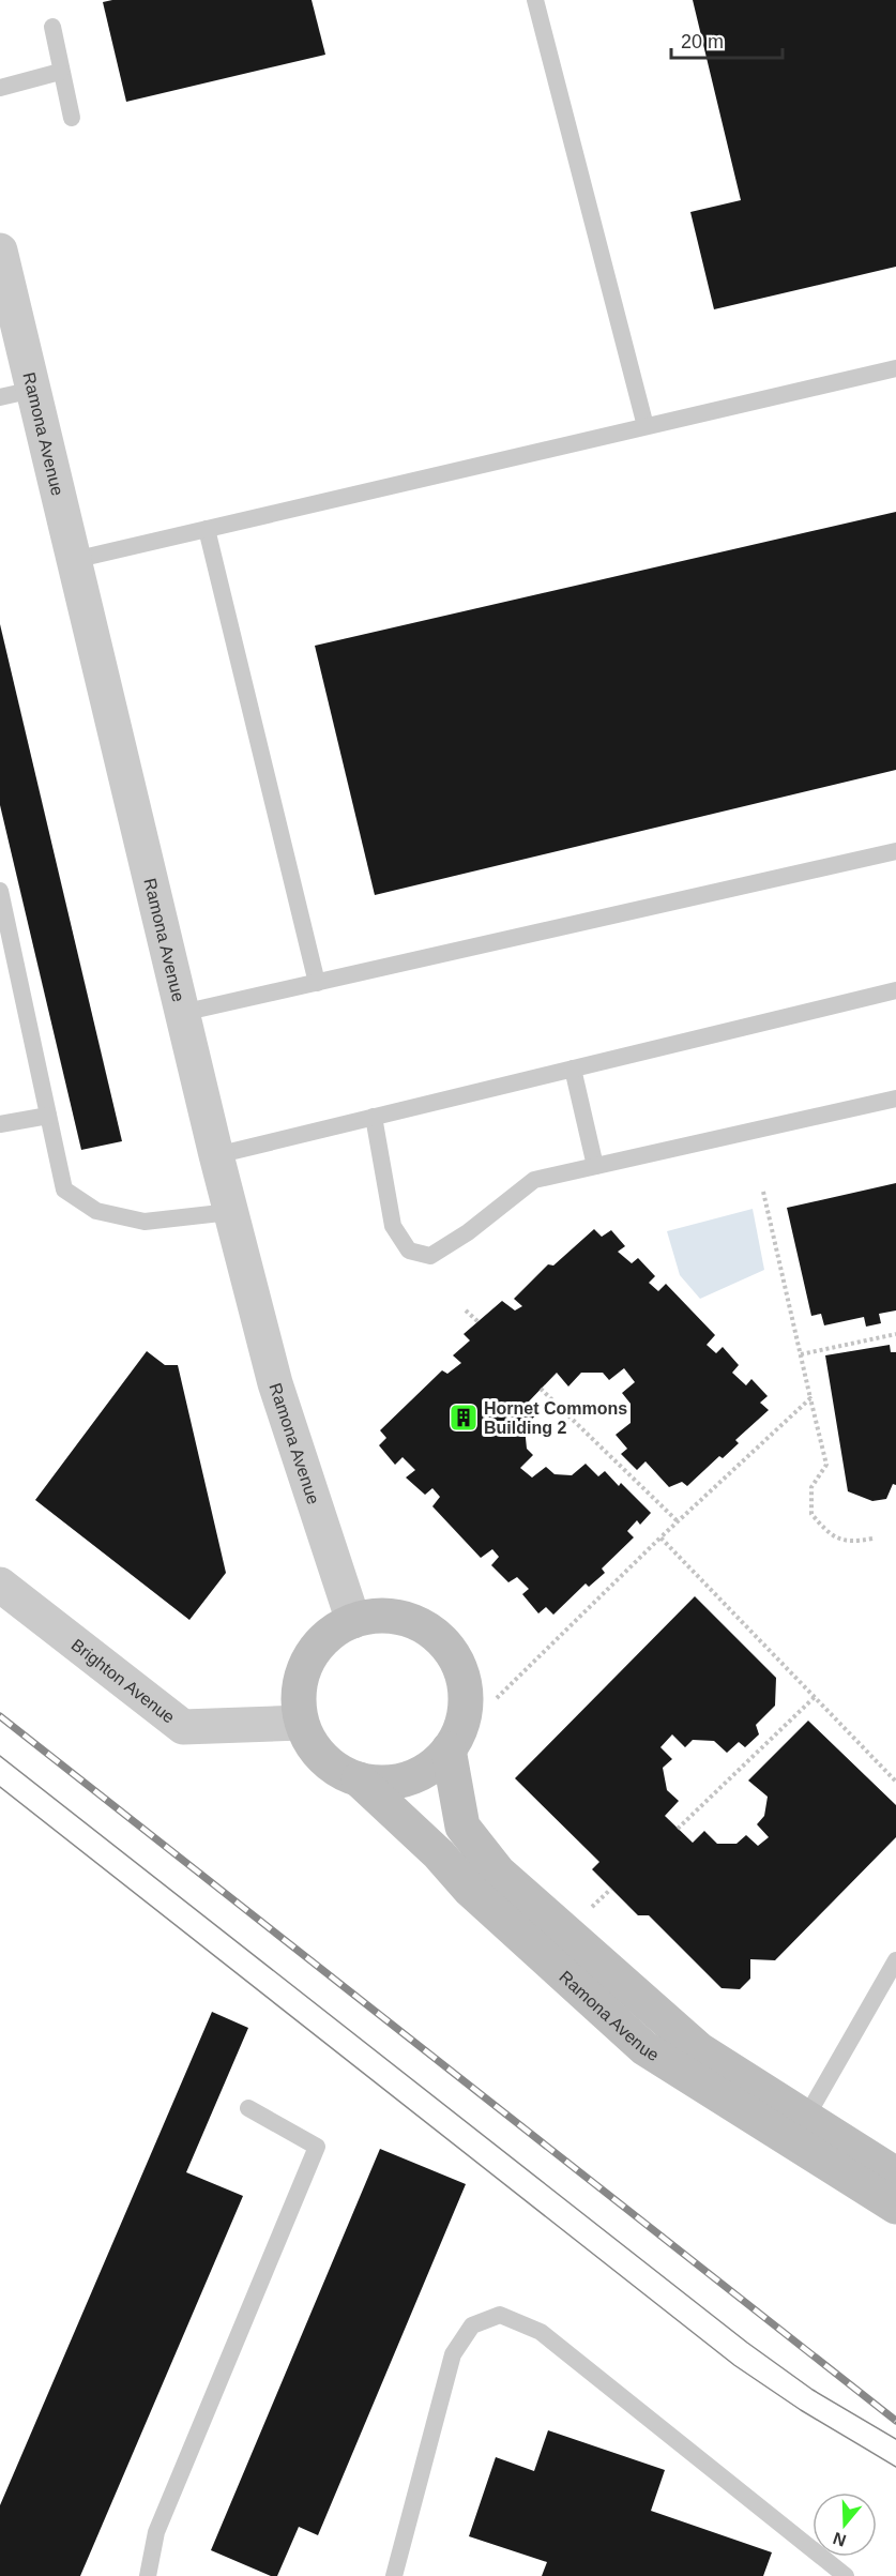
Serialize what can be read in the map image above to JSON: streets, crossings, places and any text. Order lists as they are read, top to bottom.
{
  "streets": {
    "main road": ["Ramona Avenue"],
    "street": ["Brighton Avenue"]
  },
  "crossings": [
    ["Ramona Avenue", "Brighton Avenue"]
  ],
  "places": {
    "building": ["Hornet Commons Building 2"]
  },
  "scale_bar": "20 m",
  "north": "bottom"
}
